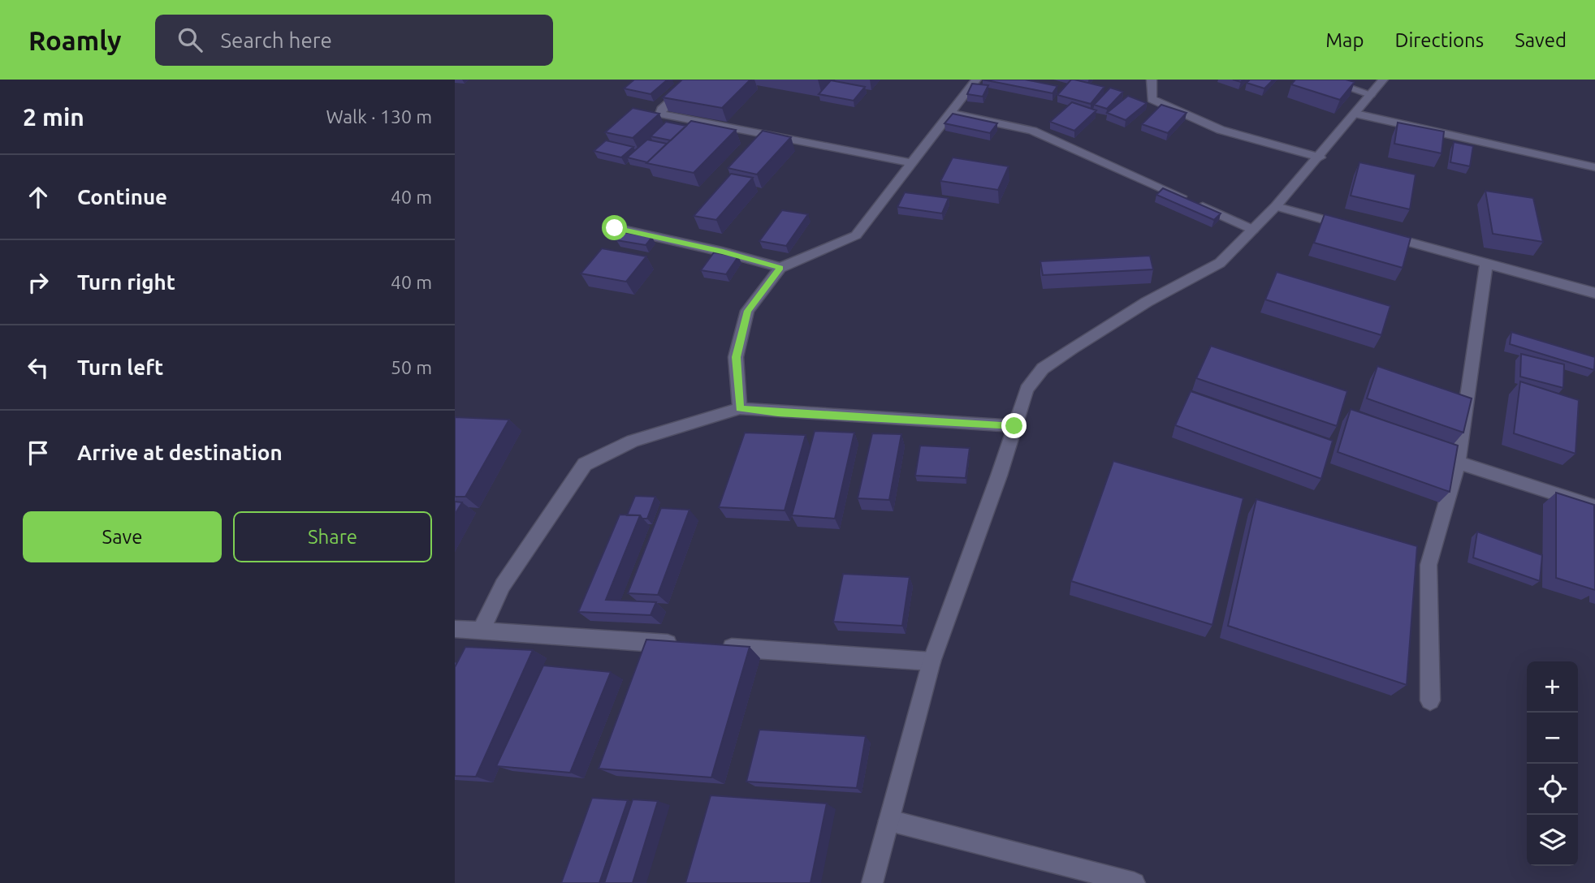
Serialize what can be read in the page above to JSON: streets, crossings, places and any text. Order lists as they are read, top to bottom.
{
  "page": {
    "header": "Roamly",
    "search": "Search here",
    "nav": ["Map", "Directions", "Saved"],
    "heading": ["2 min", "Walk · 130 m"],
    "list": [
      ["Continue", "40 m"],
      ["Turn right", "40 m"],
      ["Turn left", "50 m"],
      "Arrive at destination"
    ],
    "buttons": ["Save", "Share"],
    "map_buttons": ["+", "−"]
  }
}
